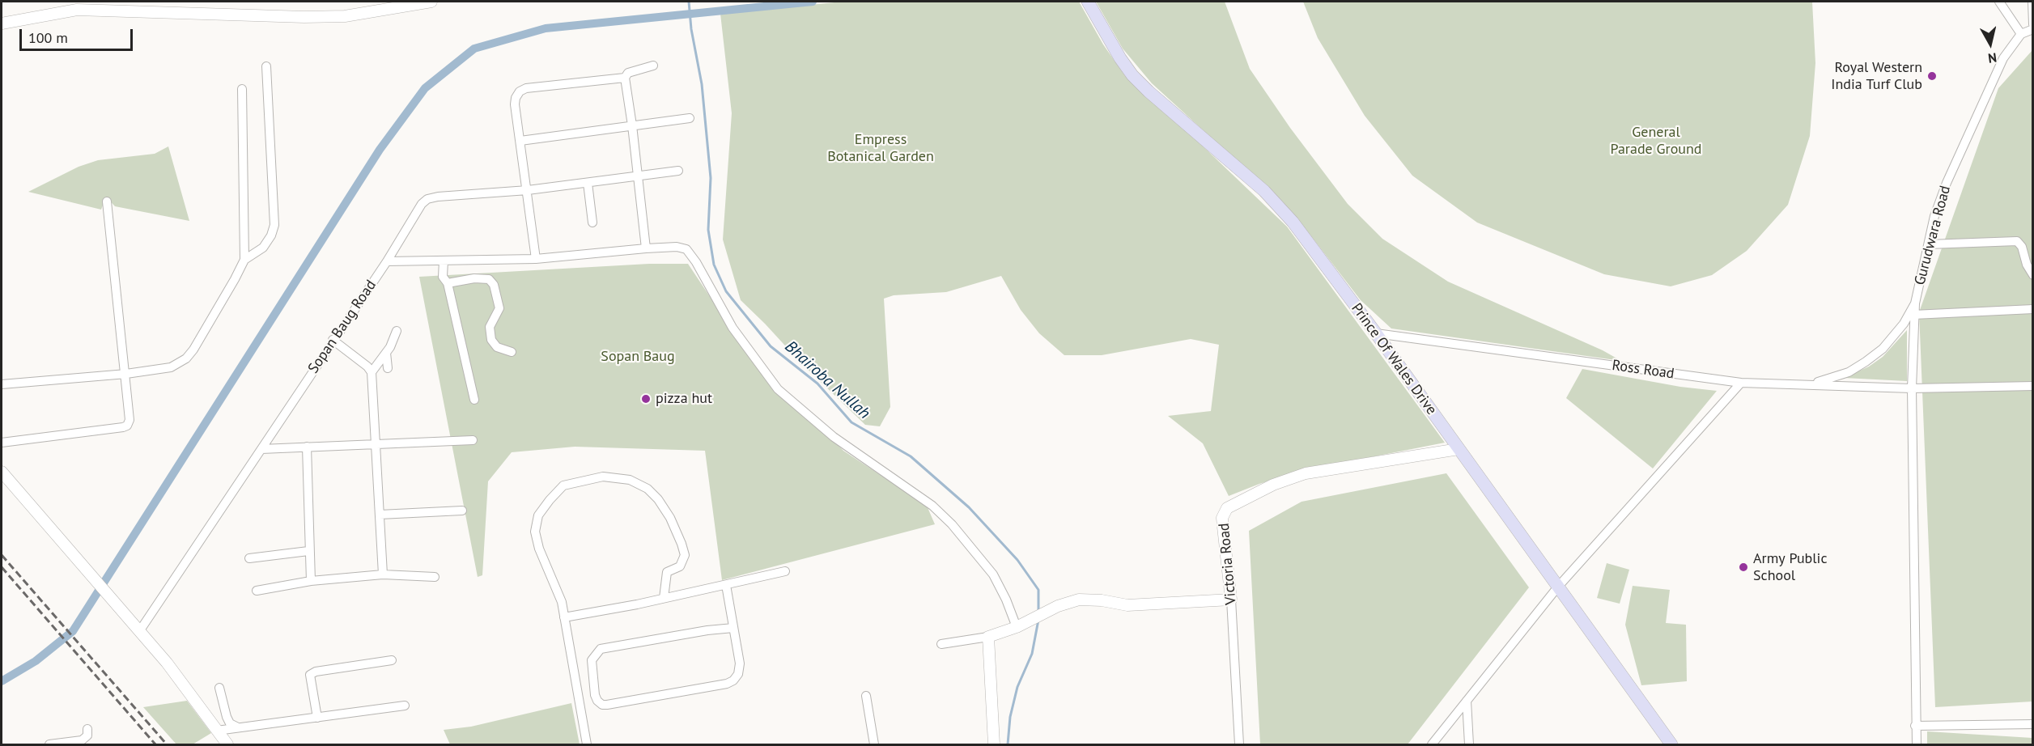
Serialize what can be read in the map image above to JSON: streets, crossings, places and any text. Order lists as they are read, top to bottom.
{
  "streets": {
    "main road": ["Prince Of Wales Drive"],
    "street": [
      "Gurudwara Road",
      "Sopan Baug Road",
      "Ross Road",
      "Victoria Road"
    ]
  },
  "crossings": [
    ["Gurudwara Road", "Ross Road"],
    ["Prince Of Wales Drive", "Ross Road"],
    ["Prince Of Wales Drive", "Victoria Road"]
  ],
  "water": ["Bhairoba Nullah"],
  "parks": ["General Parade Ground", "Empress Botanical Garden", "Sopan Baug"],
  "places": ["Royal Western India Turf Club", "pizza hut", "Army Public School"],
  "scale_bar": "100 m",
  "north": "bottom"
}
